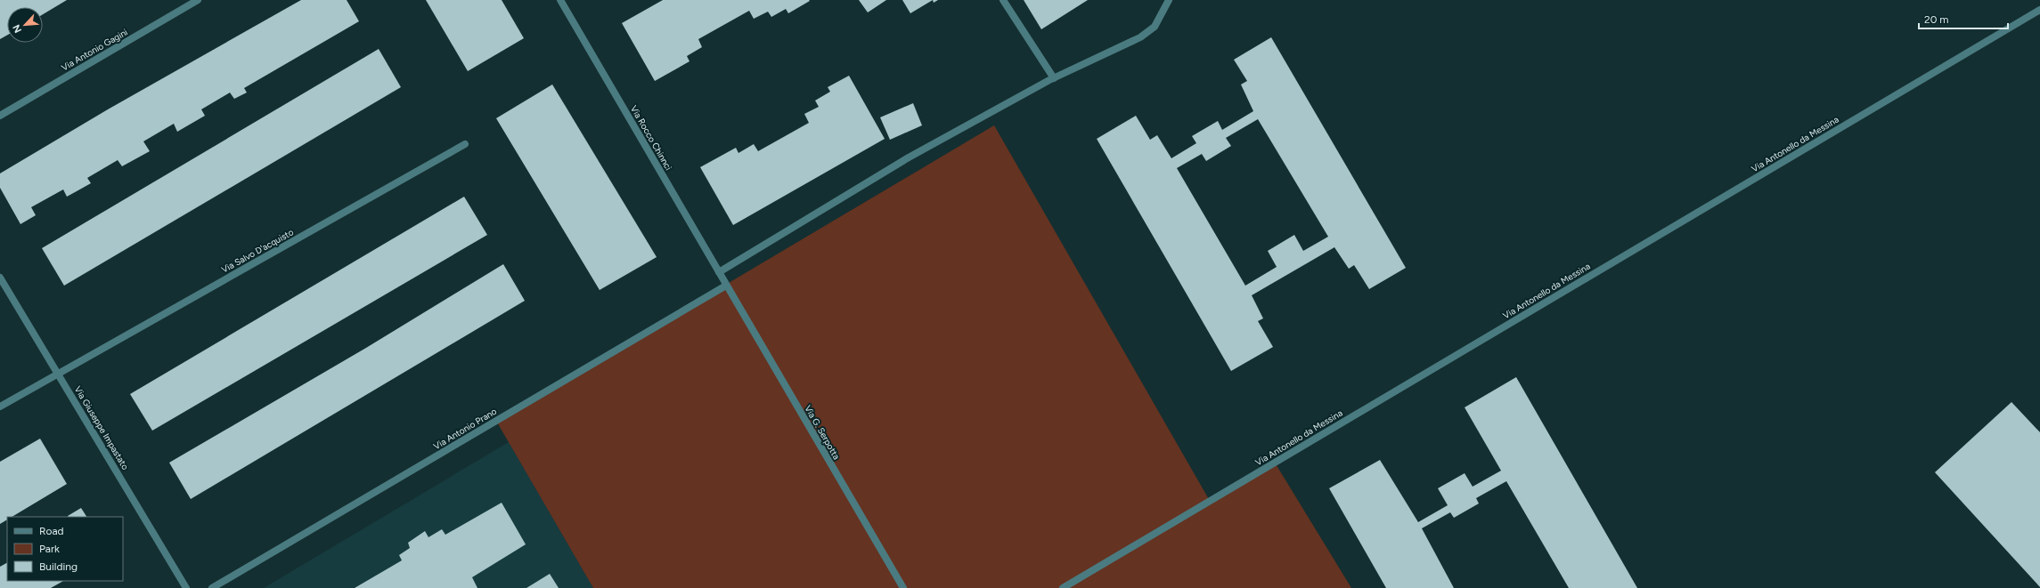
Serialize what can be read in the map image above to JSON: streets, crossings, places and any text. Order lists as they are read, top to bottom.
{
  "streets": {
    "street": [
      "Via Antonio Gagini",
      "Via Rocco Chinnci",
      "Via Antonello da Messina",
      "Via Salvo D'acquisto",
      "Via Giuseppe Impastato",
      "Via Antonio Prano",
      "Via G. Serpotta"
    ]
  },
  "crossings": [
    ["Via Rocco Chinnci", "Via Antonio Prano"],
    ["Via Rocco Chinnci", "Via G. Serpotta"],
    ["Via Salvo D'acquisto", "Via Giuseppe Impastato"],
    ["Via Antonio Prano", "Via G. Serpotta"]
  ],
  "legend": ["Road", "Park", "Building"],
  "scale_bar": "20 m",
  "north": "bottom left"
}
